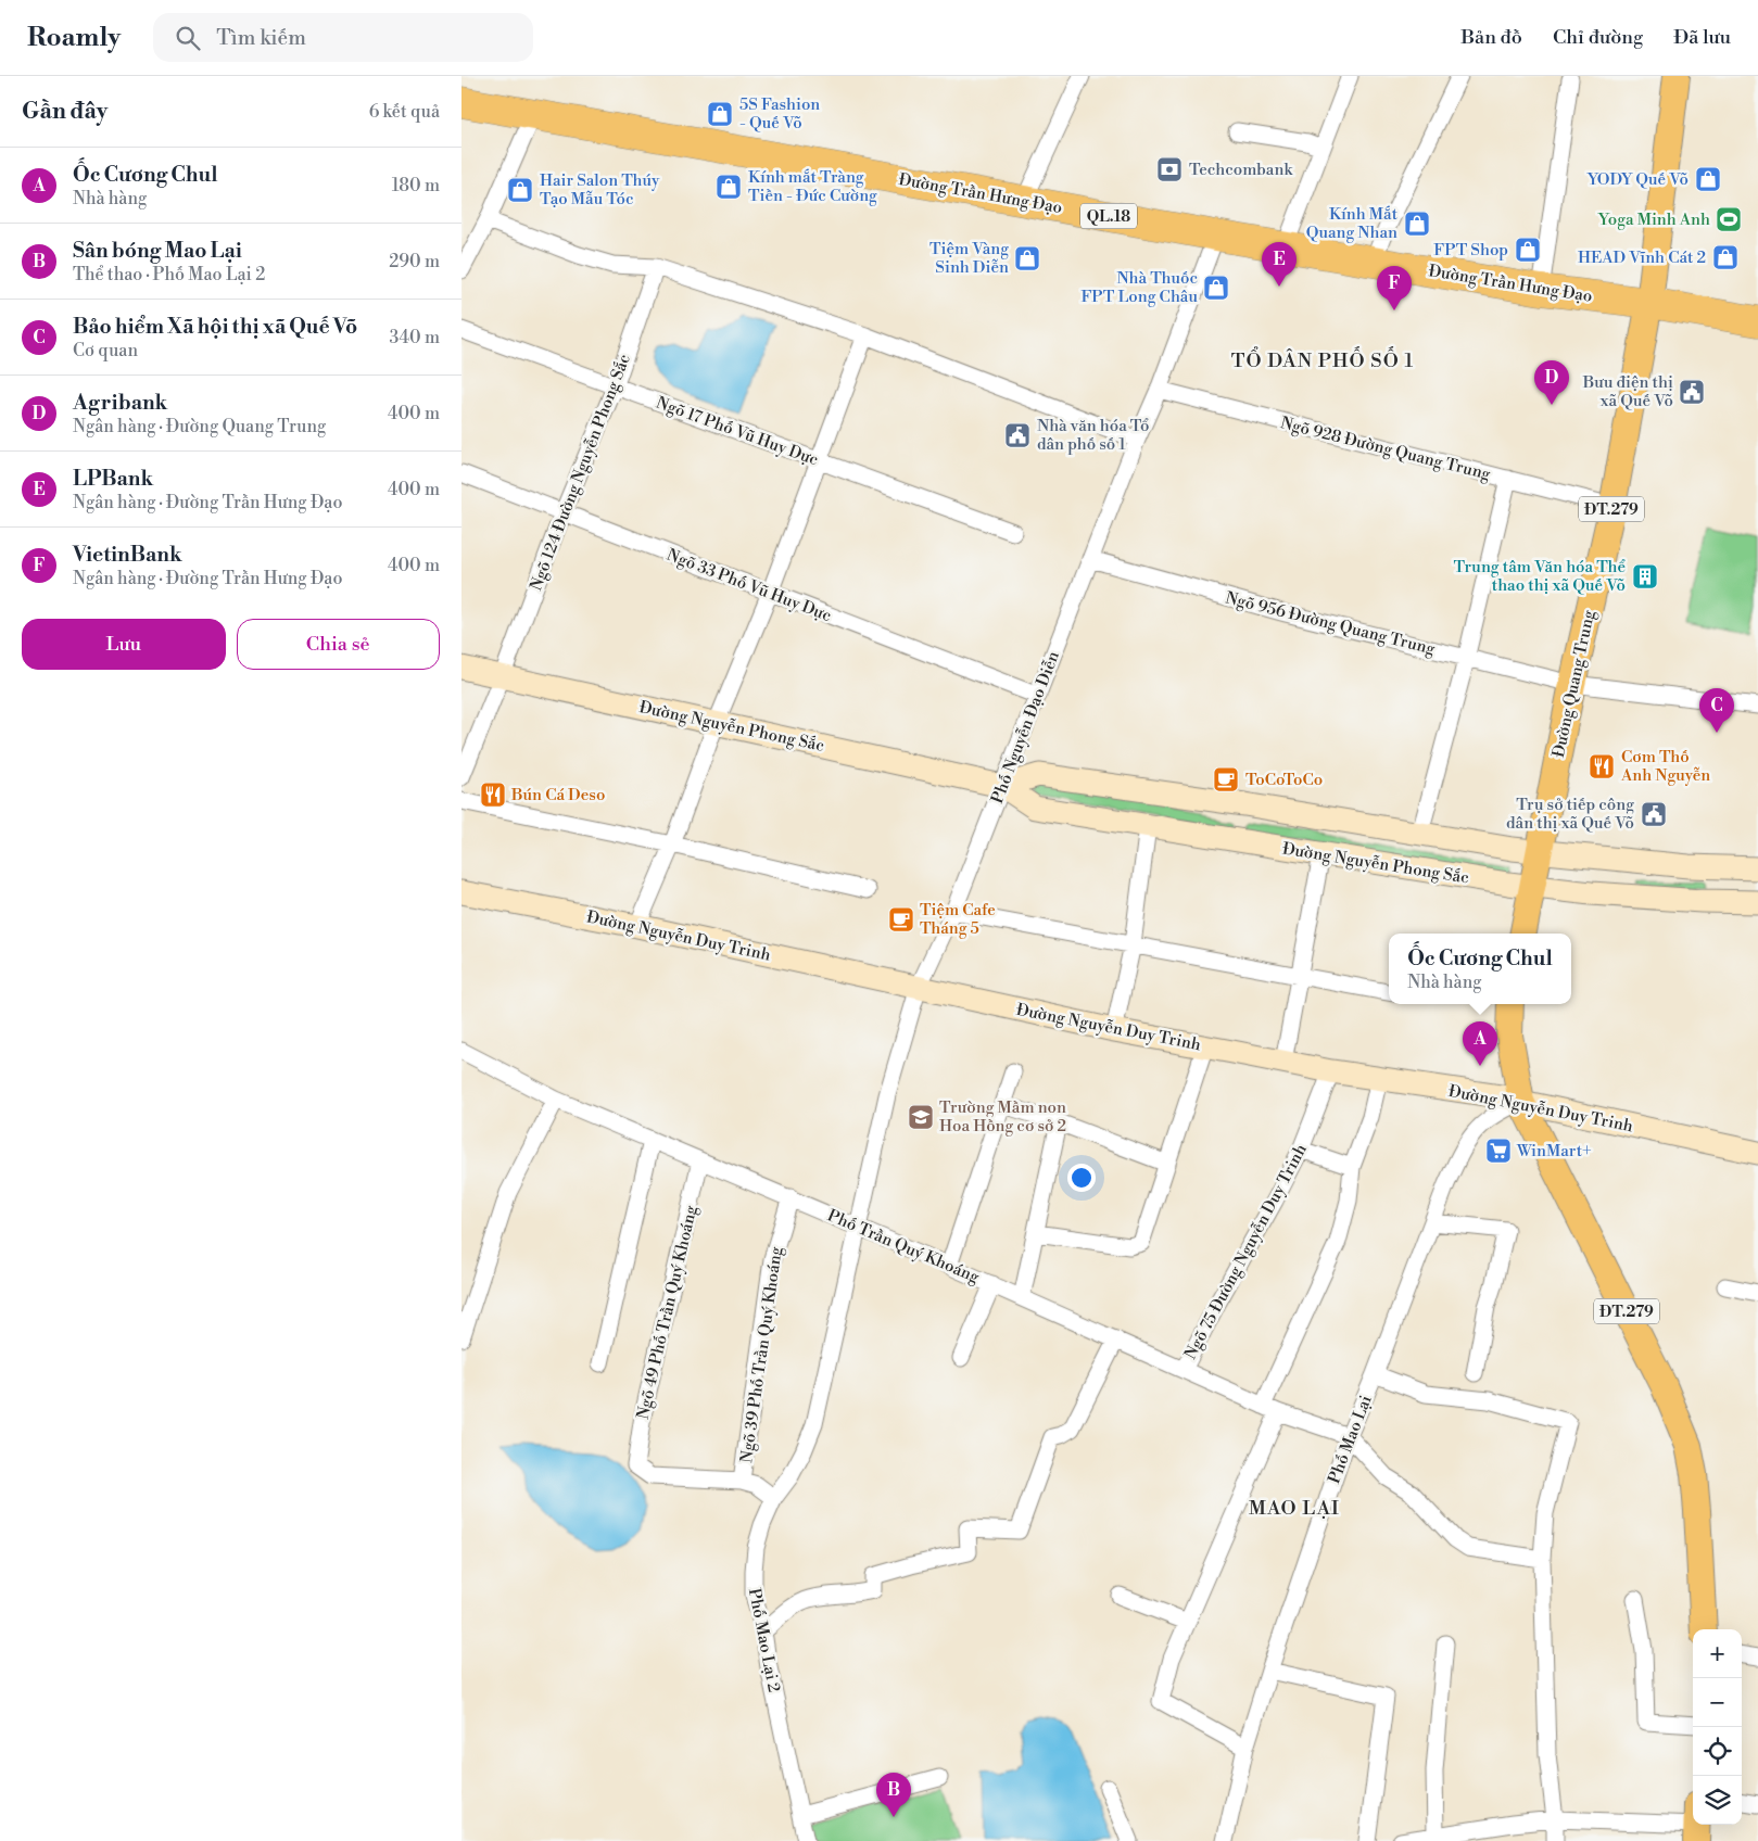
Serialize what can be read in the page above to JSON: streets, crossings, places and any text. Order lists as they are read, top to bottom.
{
  "streets": {
    "highway": ["Đường Trần Hưng Đạo", "QL.18"],
    "main road": [
      "ĐT.279",
      "Đường Quang Trung",
      "Đường Nguyễn Phong Sắc",
      "Đường Nguyễn Duy Trinh"
    ],
    "street": [
      "Ngõ 17 Phố Vũ Huy Dực",
      "Ngõ 928 Đường Quang Trung",
      "Ngõ 124 Đường Nguyễn Phong Sắc",
      "Ngõ 33 Phố Vũ Huy Dực",
      "Ngõ 956 Đường Quang Trung",
      "Phố Nguyễn Đạo Diễn",
      "Phố Trần Quý Khoáng",
      "Ngõ 75 Đường Nguyễn Duy Trinh",
      "Ngõ 49 Phố Trần Quý Khoáng",
      "Ngõ 39 Phố Trần Quý Khoáng",
      "Phố Mao Lại",
      "Phố Mao Lại 2"
    ]
  },
  "crossings": [
    ["Đường Trần Hưng Đạo", "Đường Quang Trung"],
    ["Đường Trần Hưng Đạo", "Phố Nguyễn Đạo Diễn"],
    ["Ngõ 17 Phố Vũ Huy Dực", "Ngõ 124 Đường Nguyễn Phong Sắc"],
    ["Ngõ 928 Đường Quang Trung", "Đường Quang Trung"],
    ["Ngõ 928 Đường Quang Trung", "Phố Nguyễn Đạo Diễn"],
    ["Ngõ 124 Đường Nguyễn Phong Sắc", "Ngõ 33 Phố Vũ Huy Dực"],
    ["Ngõ 124 Đường Nguyễn Phong Sắc", "Đường Nguyễn Phong Sắc"],
    ["ĐT.279", "Đường Nguyễn Duy Trinh"],
    ["ĐT.279", "Phố Mao Lại"],
    ["Ngõ 33 Phố Vũ Huy Dực", "Phố Nguyễn Đạo Diễn"],
    ["Ngõ 956 Đường Quang Trung", "Đường Quang Trung"],
    ["Ngõ 956 Đường Quang Trung", "Phố Nguyễn Đạo Diễn"],
    ["Đường Quang Trung", "Đường Nguyễn Phong Sắc"],
    ["Đường Nguyễn Phong Sắc", "Phố Nguyễn Đạo Diễn"],
    ["Phố Nguyễn Đạo Diễn", "Đường Nguyễn Duy Trinh"],
    ["Phố Nguyễn Đạo Diễn", "Phố Trần Quý Khoáng"],
    ["Phố Nguyễn Đạo Diễn", "Phố Mao Lại 2"],
    ["Đường Nguyễn Duy Trinh", "Ngõ 75 Đường Nguyễn Duy Trinh"],
    ["Đường Nguyễn Duy Trinh", "Phố Mao Lại"],
    ["Phố Trần Quý Khoáng", "Ngõ 75 Đường Nguyễn Duy Trinh"],
    ["Phố Trần Quý Khoáng", "Ngõ 49 Phố Trần Quý Khoáng"],
    ["Phố Trần Quý Khoáng", "Ngõ 39 Phố Trần Quý Khoáng"],
    ["Phố Trần Quý Khoáng", "Phố Mao Lại"],
    ["Phố Trần Quý Khoáng", "Phố Mao Lại 2"],
    ["Ngõ 49 Phố Trần Quý Khoáng", "Ngõ 39 Phố Trần Quý Khoáng"]
  ],
  "districts": ["TỔ DÂN PHỐ SỐ 1", "MAO LẠI"],
  "places": {
    "shop": [
      "5S Fashion - Quế Võ",
      "YODY Quế Võ",
      "Kính mắt Tràng Tiền - Đức Cường",
      "Hair Salon Thúy Tạo Mẫu Tóc",
      "Kính Mắt Quang Nhan",
      "FPT Shop",
      "HEAD Vĩnh Cát 2",
      "Tiệm Vàng Sinh Diễn",
      "Nhà Thuốc FPT Long Châu"
    ],
    "bank": ["Techcombank"],
    "sports": ["Yoga Minh Anh"],
    "public building": ["Bưu điện thị xã Quế Võ", "Nhà văn hóa Tổ dân phố số 1", "Trụ sở tiếp công dân thị xã Quế Võ"],
    "building": ["Trung tâm Văn hóa Thể thao thị xã Quế Võ"],
    "restaurant": ["Cơm Thố Anh Nguyễn", "Bún Cá Deso"],
    "cafe": ["ToCoToCo", "Tiệm Cafe Tháng 5"],
    "school or university": ["Trường Mầm non Hoa Hồng cơ sở 2"],
    "supermarket": ["WinMart+"]
  },
  "page": {
    "header": "Roamly",
    "search": "Tìm kiếm",
    "nav": ["Bản đồ", "Chỉ đường", "Đã lưu"],
    "heading": ["Gần đây", "6 kết quả"],
    "list": [
      {
        "mark": "A",
        "name": "Ốc Cương Chul",
        "note": "Nhà hàng",
        "value": "180 m"
      },
      {
        "mark": "B",
        "name": "Sân bóng Mao Lại",
        "note": "Thể thao · Phố Mao Lại 2",
        "value": "290 m"
      },
      {
        "mark": "C",
        "name": "Bảo hiểm Xã hội thị xã Quế Võ",
        "note": "Cơ quan",
        "value": "340 m"
      },
      {
        "mark": "D",
        "name": "Agribank",
        "note": "Ngân hàng · Đường Quang Trung",
        "value": "400 m"
      },
      {
        "mark": "E",
        "name": "LPBank",
        "note": "Ngân hàng · Đường Trần Hưng Đạo",
        "value": "400 m"
      },
      {
        "mark": "F",
        "name": "VietinBank",
        "note": "Ngân hàng · Đường Trần Hưng Đạo",
        "value": "400 m"
      }
    ],
    "pins": [
      "E",
      "F",
      "D",
      "C",
      "A",
      "B"
    ],
    "buttons": ["Lưu", "Chia sẻ"],
    "popup": ["Ốc Cương Chul", "Nhà hàng"],
    "map_buttons": ["+", "−"]
  }
}
